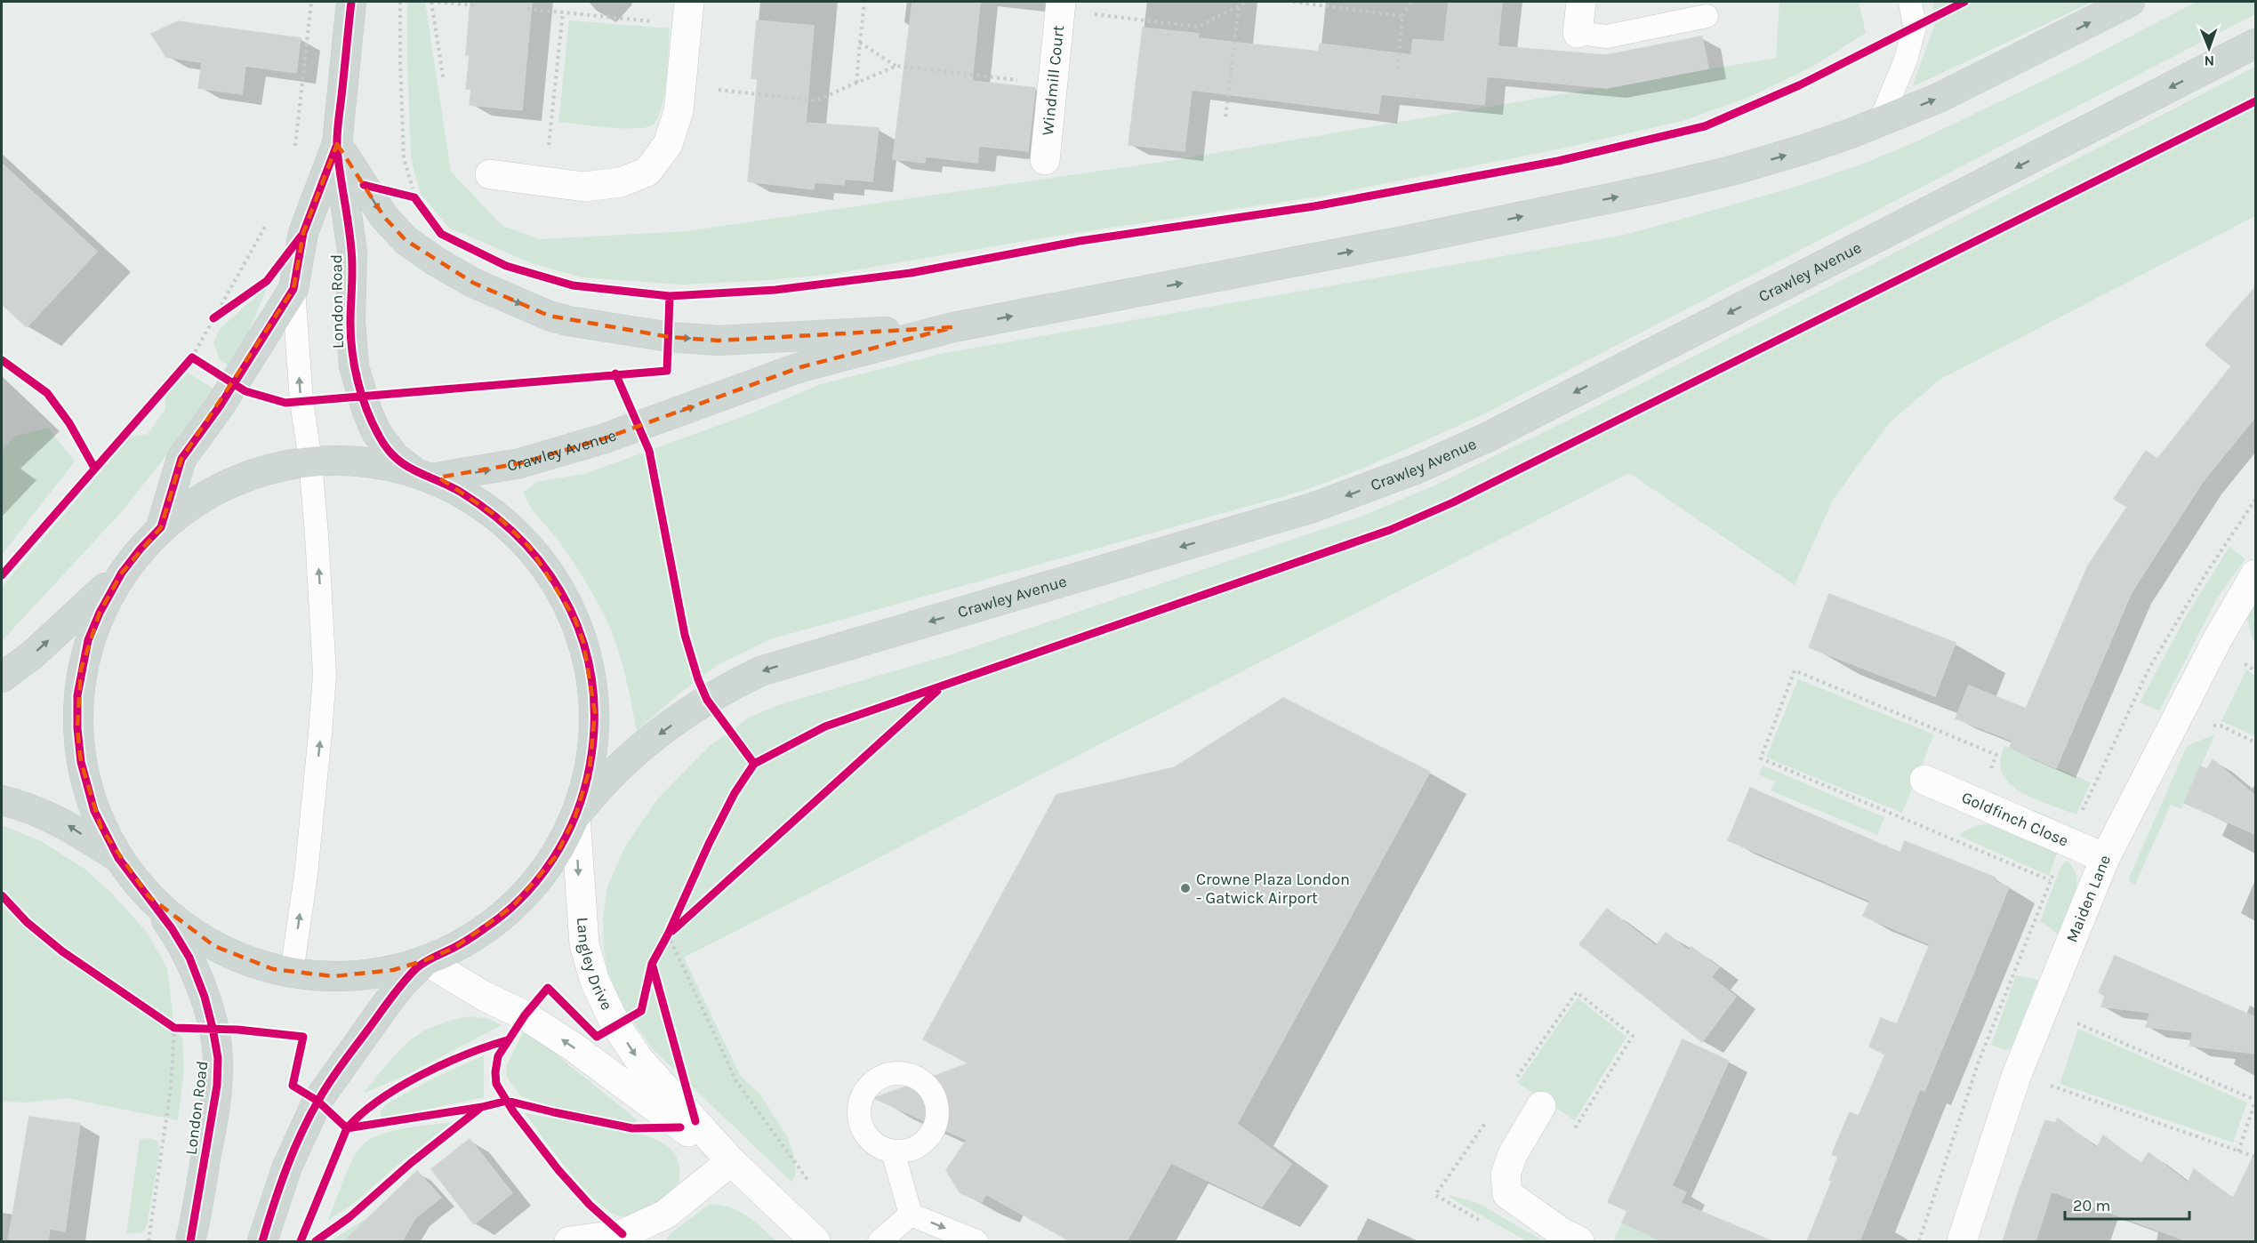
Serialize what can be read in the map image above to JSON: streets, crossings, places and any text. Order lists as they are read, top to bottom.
{
  "streets": {
    "main road": ["Crawley Avenue", "London Road"],
    "street": [
      "Windmill Court",
      "Goldfinch Close",
      "Maiden Lane",
      "Langley Drive"
    ]
  },
  "crossings": [
    ["Crawley Avenue", "London Road"],
    ["Crawley Avenue", "Langley Drive"],
    ["Goldfinch Close", "Maiden Lane"]
  ],
  "places": ["Crowne Plaza London - Gatwick Airport"],
  "scale_bar": "20 m",
  "north": "bottom"
}
